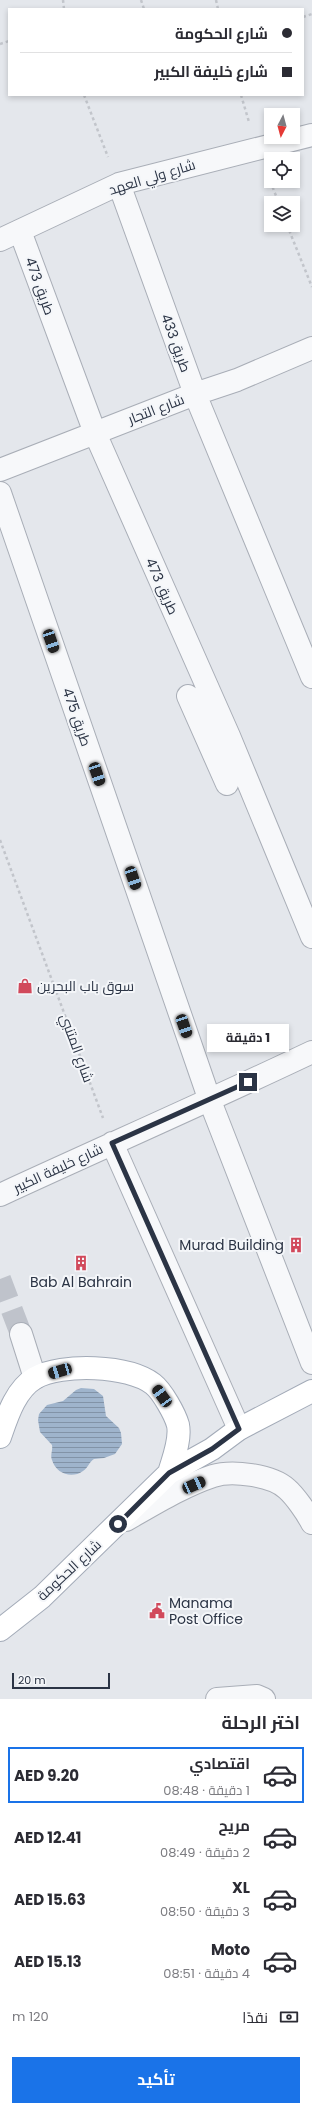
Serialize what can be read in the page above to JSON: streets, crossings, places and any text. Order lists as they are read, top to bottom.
{
  "streets": {
    "main road": ["شارع الحكومة"],
    "street": [
      "شارع ولي العهد",
      "طريق 473",
      "طريق 433",
      "شارع التجار",
      "طريق 475",
      "شارع خليفة الكبير"
    ],
    "path": ["شارع المتنبي"]
  },
  "crossings": [
    ["شارع ولي العهد", "طريق 473"],
    ["شارع ولي العهد", "طريق 433"],
    ["طريق 473", "شارع التجار"],
    ["طريق 433", "شارع التجار"],
    ["طريق 475", "شارع خليفة الكبير"],
    ["شارع المتنبي", "شارع خليفة الكبير"]
  ],
  "places": {
    "shop": ["سوق باب البحرين"],
    "building": ["Murad Building", "Bab Al Bahrain"],
    "public building": ["Manama Post Office"]
  },
  "scale_bar": "20 m",
  "north": "bottom",
  "page": {
    "banner": ["شارع الحكومة", "شارع خليفة الكبير"],
    "bubble": "1 دقيقة",
    "scale": "20 m",
    "heading": "اختر الرحلة",
    "list": [
      {
        "name": "اقتصادي",
        "note": "1 دقيقة · 08:48",
        "value": "AED 9.20"
      },
      {
        "name": "مريح",
        "note": "2 دقيقة · 08:49",
        "value": "AED 12.41"
      },
      {
        "name": "XL",
        "note": "3 دقيقة · 08:50",
        "value": "AED 15.63"
      },
      {
        "name": "Moto",
        "note": "4 دقيقة · 08:51",
        "value": "AED 15.13"
      }
    ],
    "pay": ["نقدًا", "120 m"],
    "buttons": "تأكيد"
  }
}
